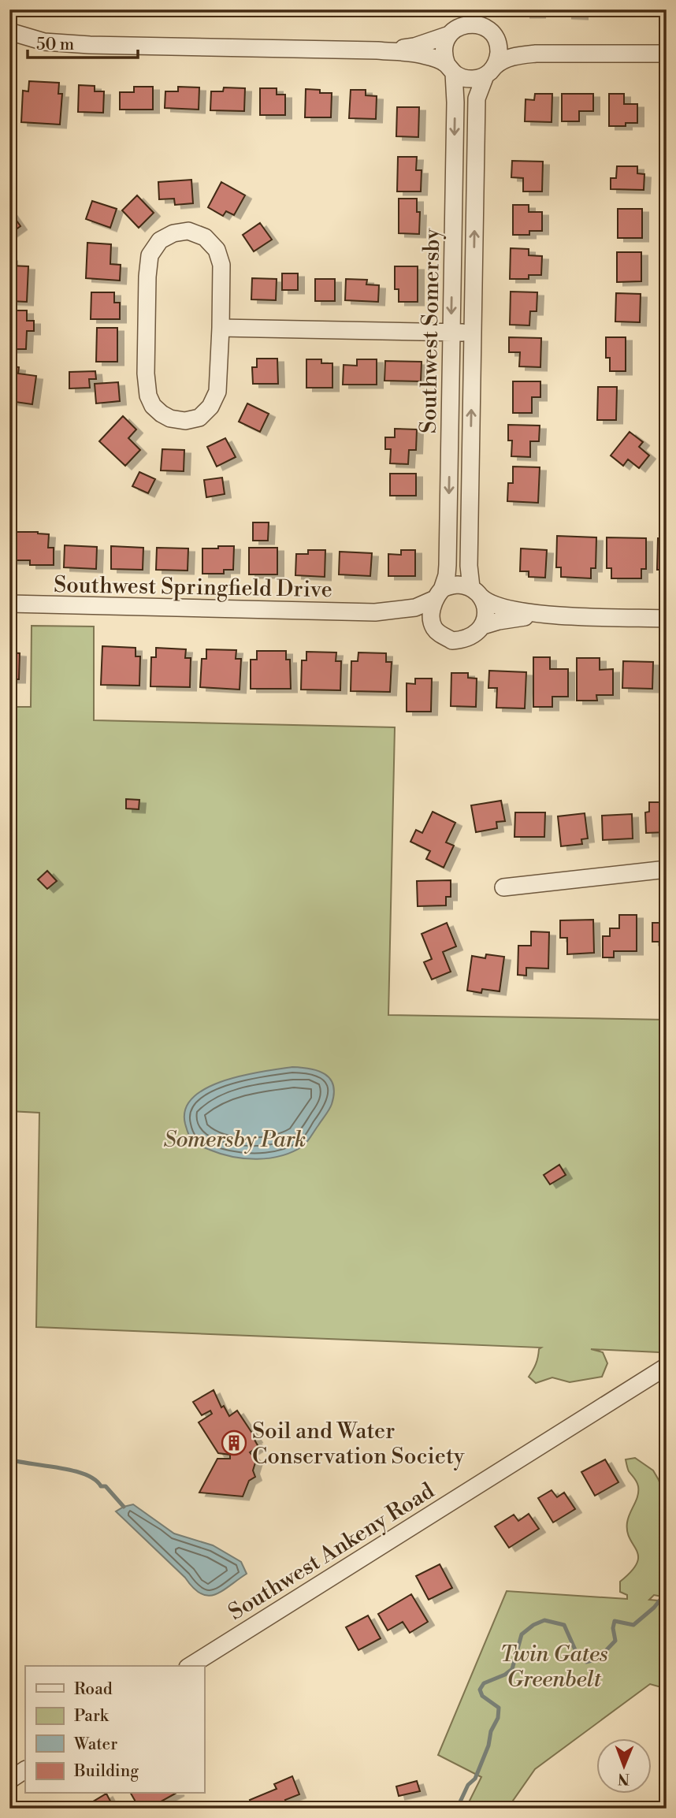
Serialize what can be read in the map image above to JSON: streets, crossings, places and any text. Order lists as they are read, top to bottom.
{
  "streets": {
    "street": ["Southwest Somersby", "Southwest Springfield Drive", "Southwest Ankeny Road"]
  },
  "crossings": [
    ["Southwest Somersby", "Southwest Springfield Drive"]
  ],
  "parks": ["Somersby Park", "Twin Gates Greenbelt"],
  "places": {
    "building": ["Soil and Water Conservation Society"]
  },
  "legend": [
    "Road",
    "Park",
    "Water",
    "Building"
  ],
  "scale_bar": "50 m",
  "north": "bottom"
}
